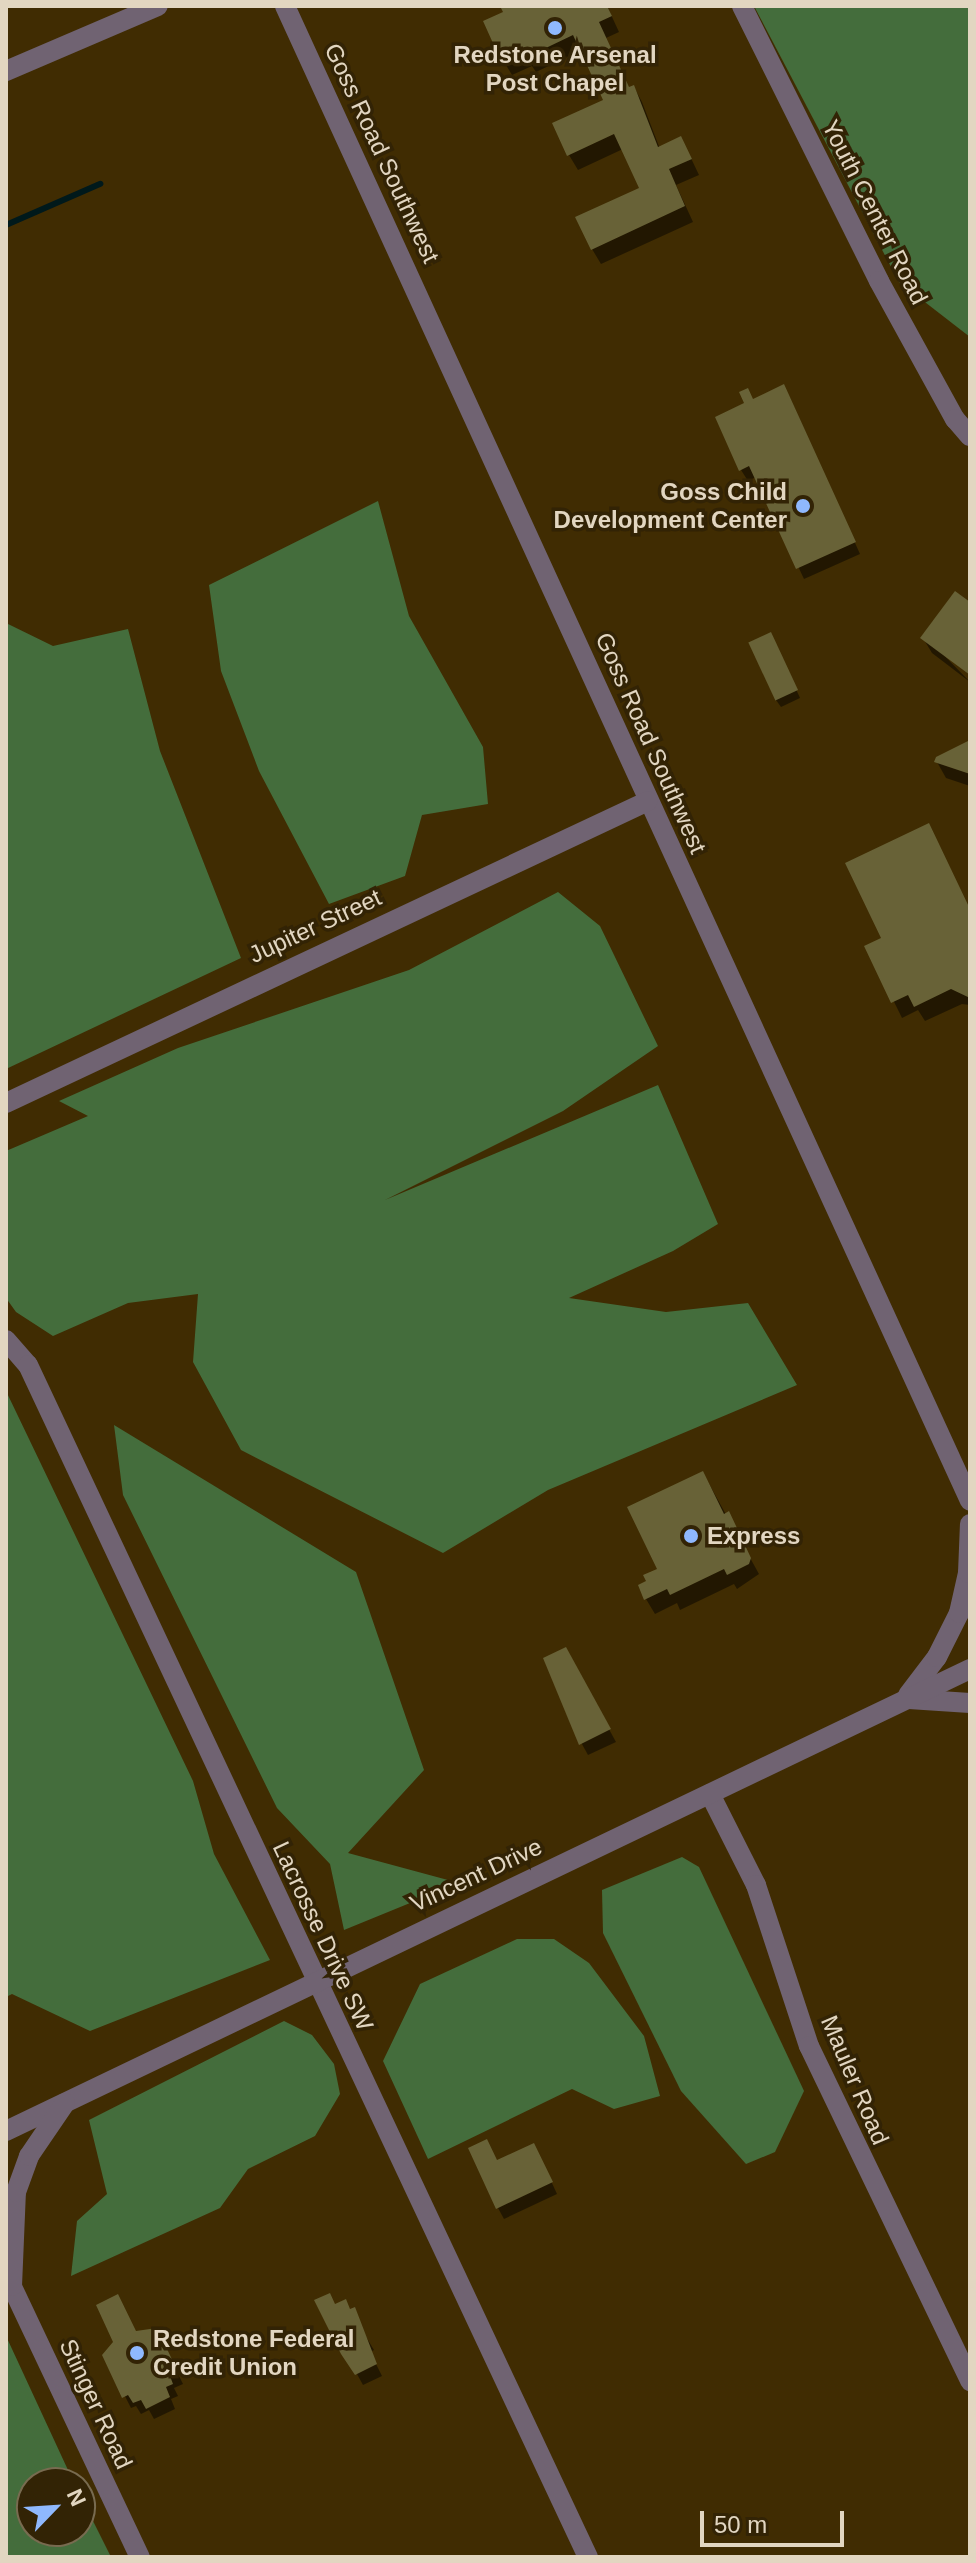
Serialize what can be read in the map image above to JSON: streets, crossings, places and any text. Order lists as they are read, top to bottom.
{
  "streets": {
    "street": [
      "Goss Road Southwest",
      "Youth Center Road",
      "Jupiter Street",
      "Vincent Drive",
      "Lacrosse Drive SW",
      "Mauler Road",
      "Stinger Road"
    ]
  },
  "crossings": [
    ["Goss Road Southwest", "Jupiter Street"],
    ["Vincent Drive", "Lacrosse Drive SW"],
    ["Vincent Drive", "Mauler Road"]
  ],
  "places": [
    "Redstone Arsenal Post Chapel",
    "Goss Child Development Center",
    "Express",
    "Redstone Federal Credit Union"
  ],
  "scale_bar": "50 m",
  "north": "top right"
}
